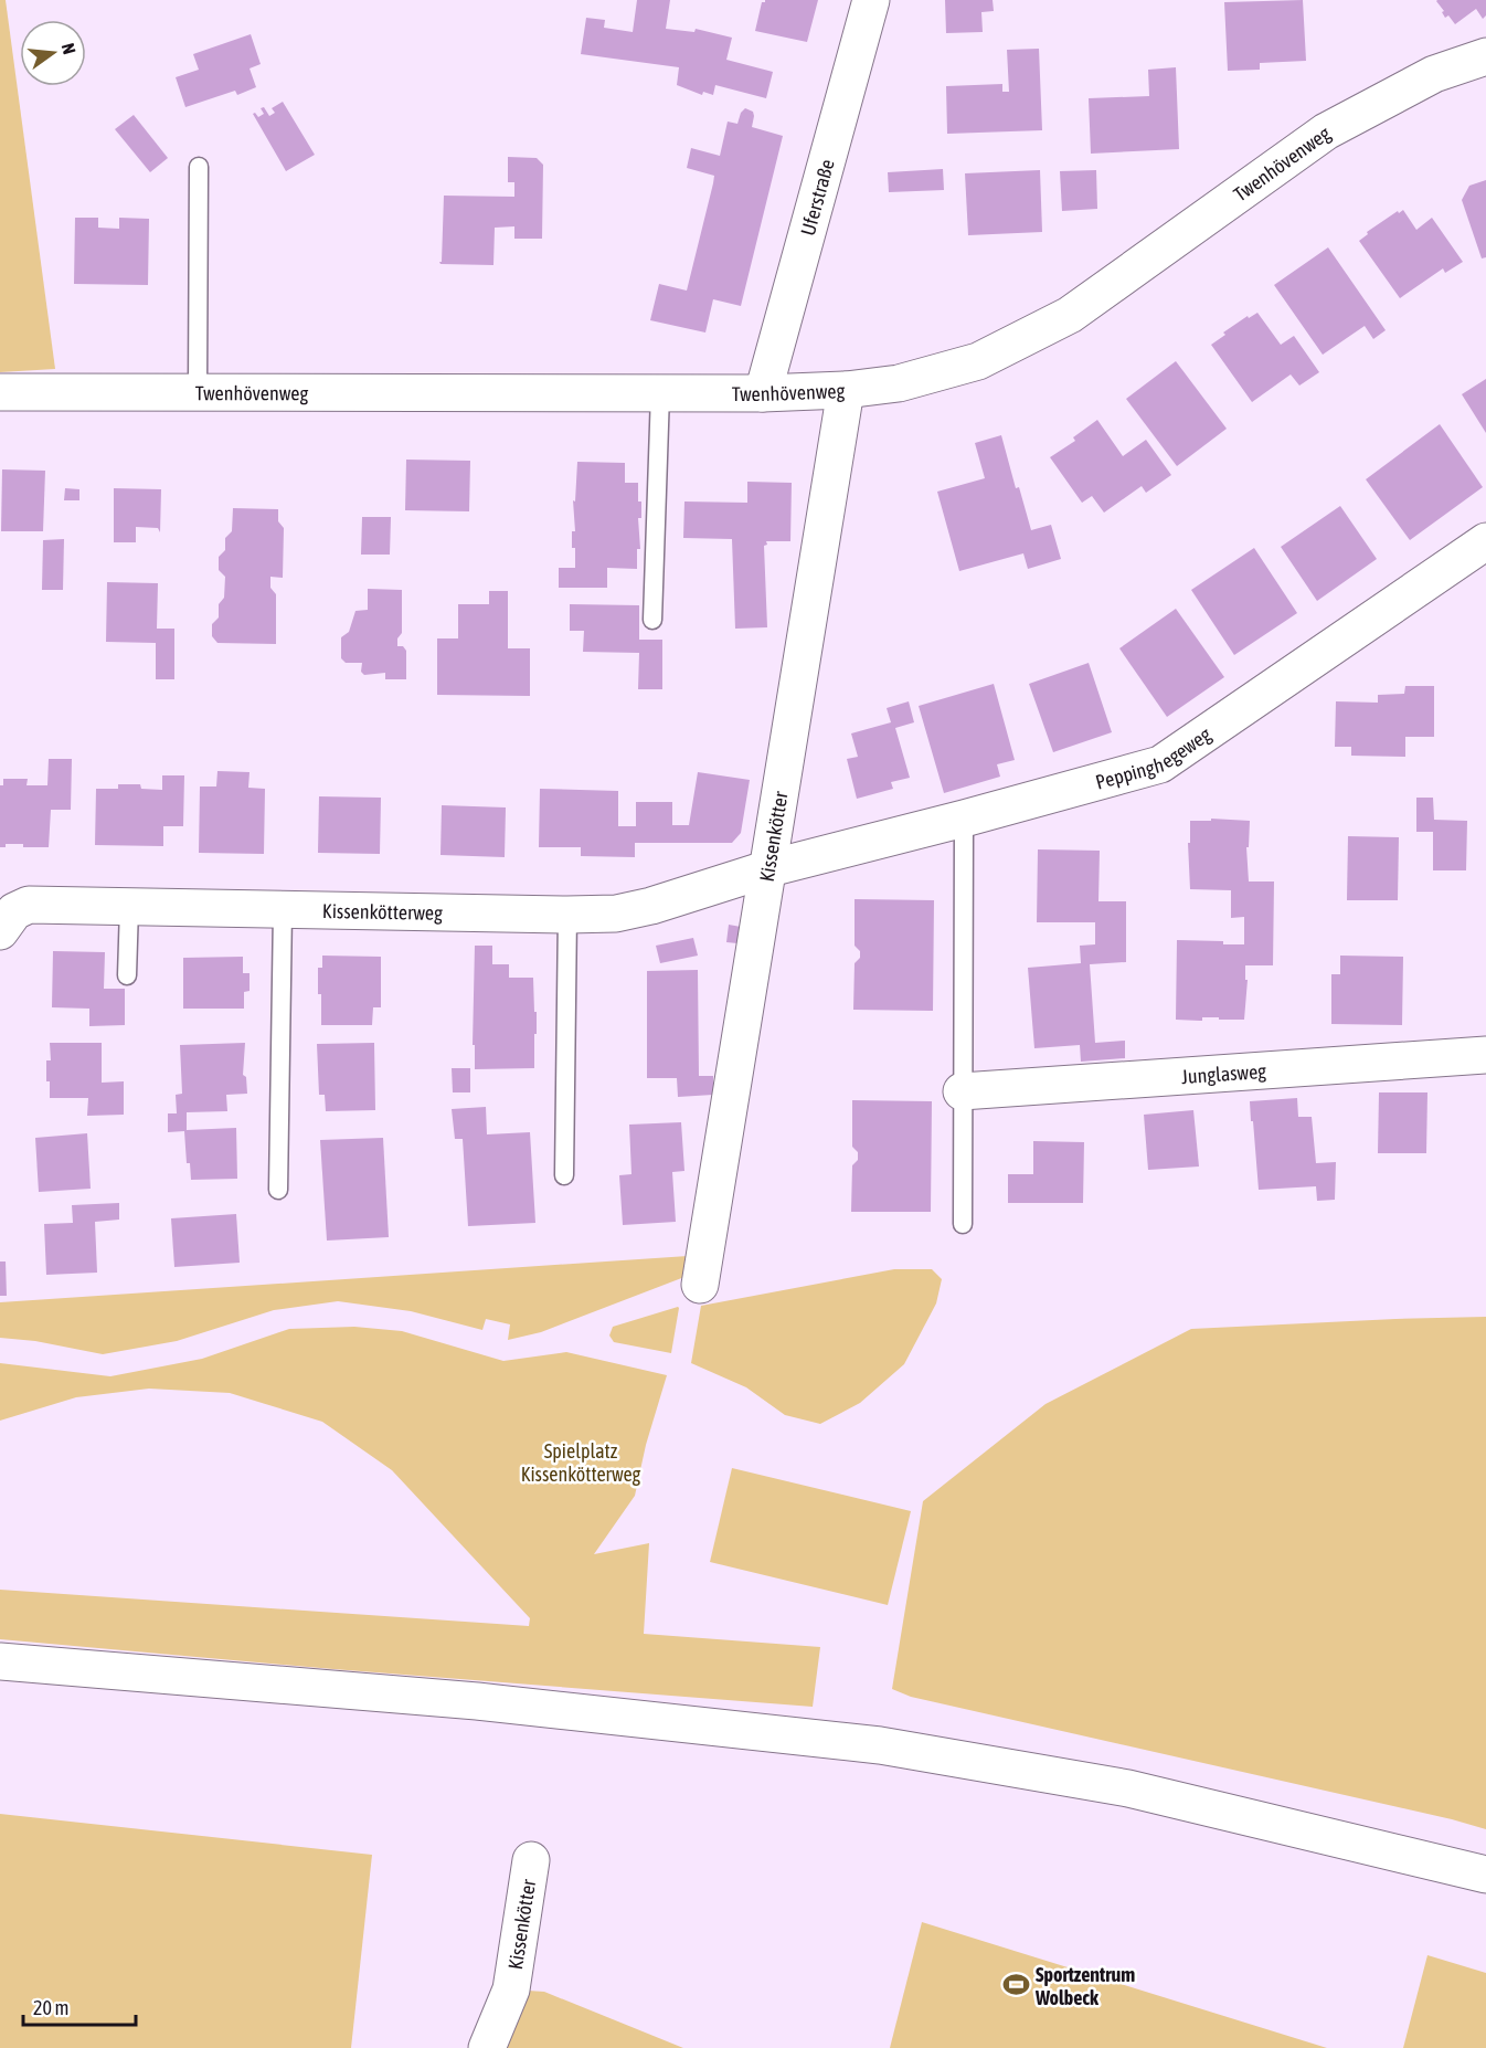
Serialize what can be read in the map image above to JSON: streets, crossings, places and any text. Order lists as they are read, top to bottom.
{
  "streets": {
    "street": [
      "Twenhövenweg",
      "Uferstraße",
      "Peppinghegeweg",
      "Kissenkötter",
      "Kissenkötterweg",
      "Junglasweg"
    ]
  },
  "crossings": [
    ["Twenhövenweg", "Uferstraße"],
    ["Twenhövenweg", "Kissenkötter"],
    ["Peppinghegeweg", "Kissenkötter"],
    ["Peppinghegeweg", "Kissenkötterweg"],
    ["Kissenkötter", "Kissenkötterweg"]
  ],
  "parks": ["Spielplatz Kissenkötterweg"],
  "places": {
    "sports": ["Sportzentrum Wolbeck"]
  },
  "scale_bar": "20 m",
  "north": "right"
}
